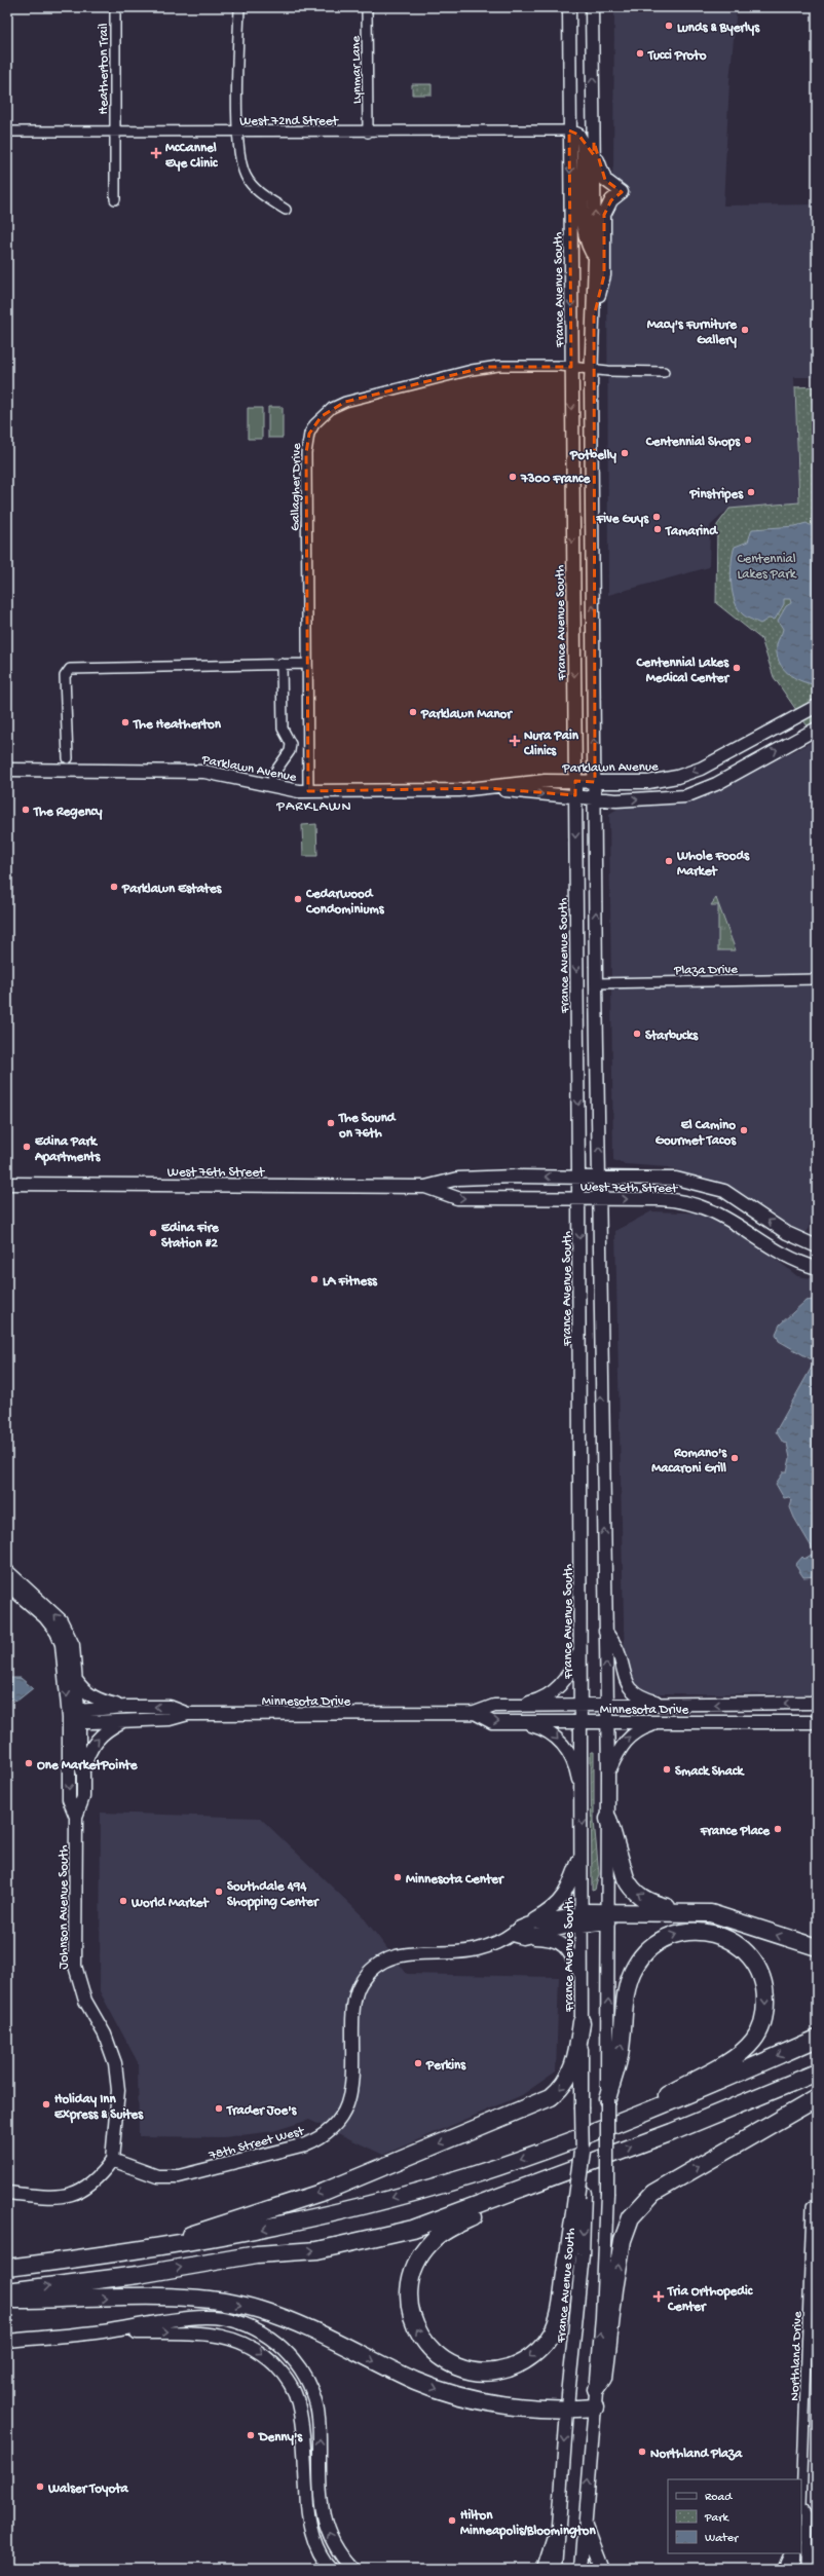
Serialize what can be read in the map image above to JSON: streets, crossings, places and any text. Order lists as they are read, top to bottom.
{
  "streets": {
    "street": [
      "Heatherton Trail",
      "Lynmar Lane",
      "West 72nd Street",
      "France Avenue South",
      "Gallagher Drive",
      "Parklawn Avenue",
      "Plaza Drive",
      "West 76th Street",
      "Minnesota Drive",
      "Johnson Avenue South",
      "78th Street West",
      "Northland Drive"
    ]
  },
  "crossings": [
    ["Heatherton Trail", "West 72nd Street"],
    ["Lynmar Lane", "West 72nd Street"],
    ["West 72nd Street", "France Avenue South"],
    ["France Avenue South", "Gallagher Drive"],
    ["France Avenue South", "Parklawn Avenue"],
    ["France Avenue South", "West 76th Street"],
    ["France Avenue South", "Minnesota Drive"],
    ["France Avenue South", "78th Street West"],
    ["Gallagher Drive", "Parklawn Avenue"],
    ["Minnesota Drive", "Johnson Avenue South"],
    ["Johnson Avenue South", "78th Street West"]
  ],
  "districts": ["PARKLAWN"],
  "parks": ["Centennial Lakes Park"],
  "places": {
    "other": [
      "Lunds & Byerlys",
      "Tucci Proto",
      "Macy's Furniture Gallery",
      "Centennial Shops",
      "Potbelly",
      "7300 France",
      "Pinstripes",
      "Five Guys",
      "Tamarind",
      "Centennial Lakes Medical Center",
      "Parklawn Manor",
      "The Heatherton",
      "The Regency",
      "Whole Foods Market",
      "Parklawn Estates",
      "Cedarwood Condominiums",
      "Starbucks",
      "The Sound on 76th",
      "El Camino Gourmet Tacos",
      "Edina Park Apartments",
      "Edina Fire Station #2",
      "LA Fitness",
      "Romano's Macaroni Grill",
      "One MarketPointe",
      "Smack Shack",
      "France Place",
      "Minnesota Center",
      "Southdale 494 Shopping Center",
      "World Market",
      "Perkins",
      "Holiday Inn Express & Suites",
      "Trader Joe's",
      "Denny's",
      "Northland Plaza",
      "Walser Toyota",
      "Hilton Minneapolis/Bloomington"
    ],
    "health": ["McCannel Eye Clinic", "Nura Pain Clinics", "Tria Orthopedic Center"]
  },
  "legend": ["Road", "Park", "Water"]
}
